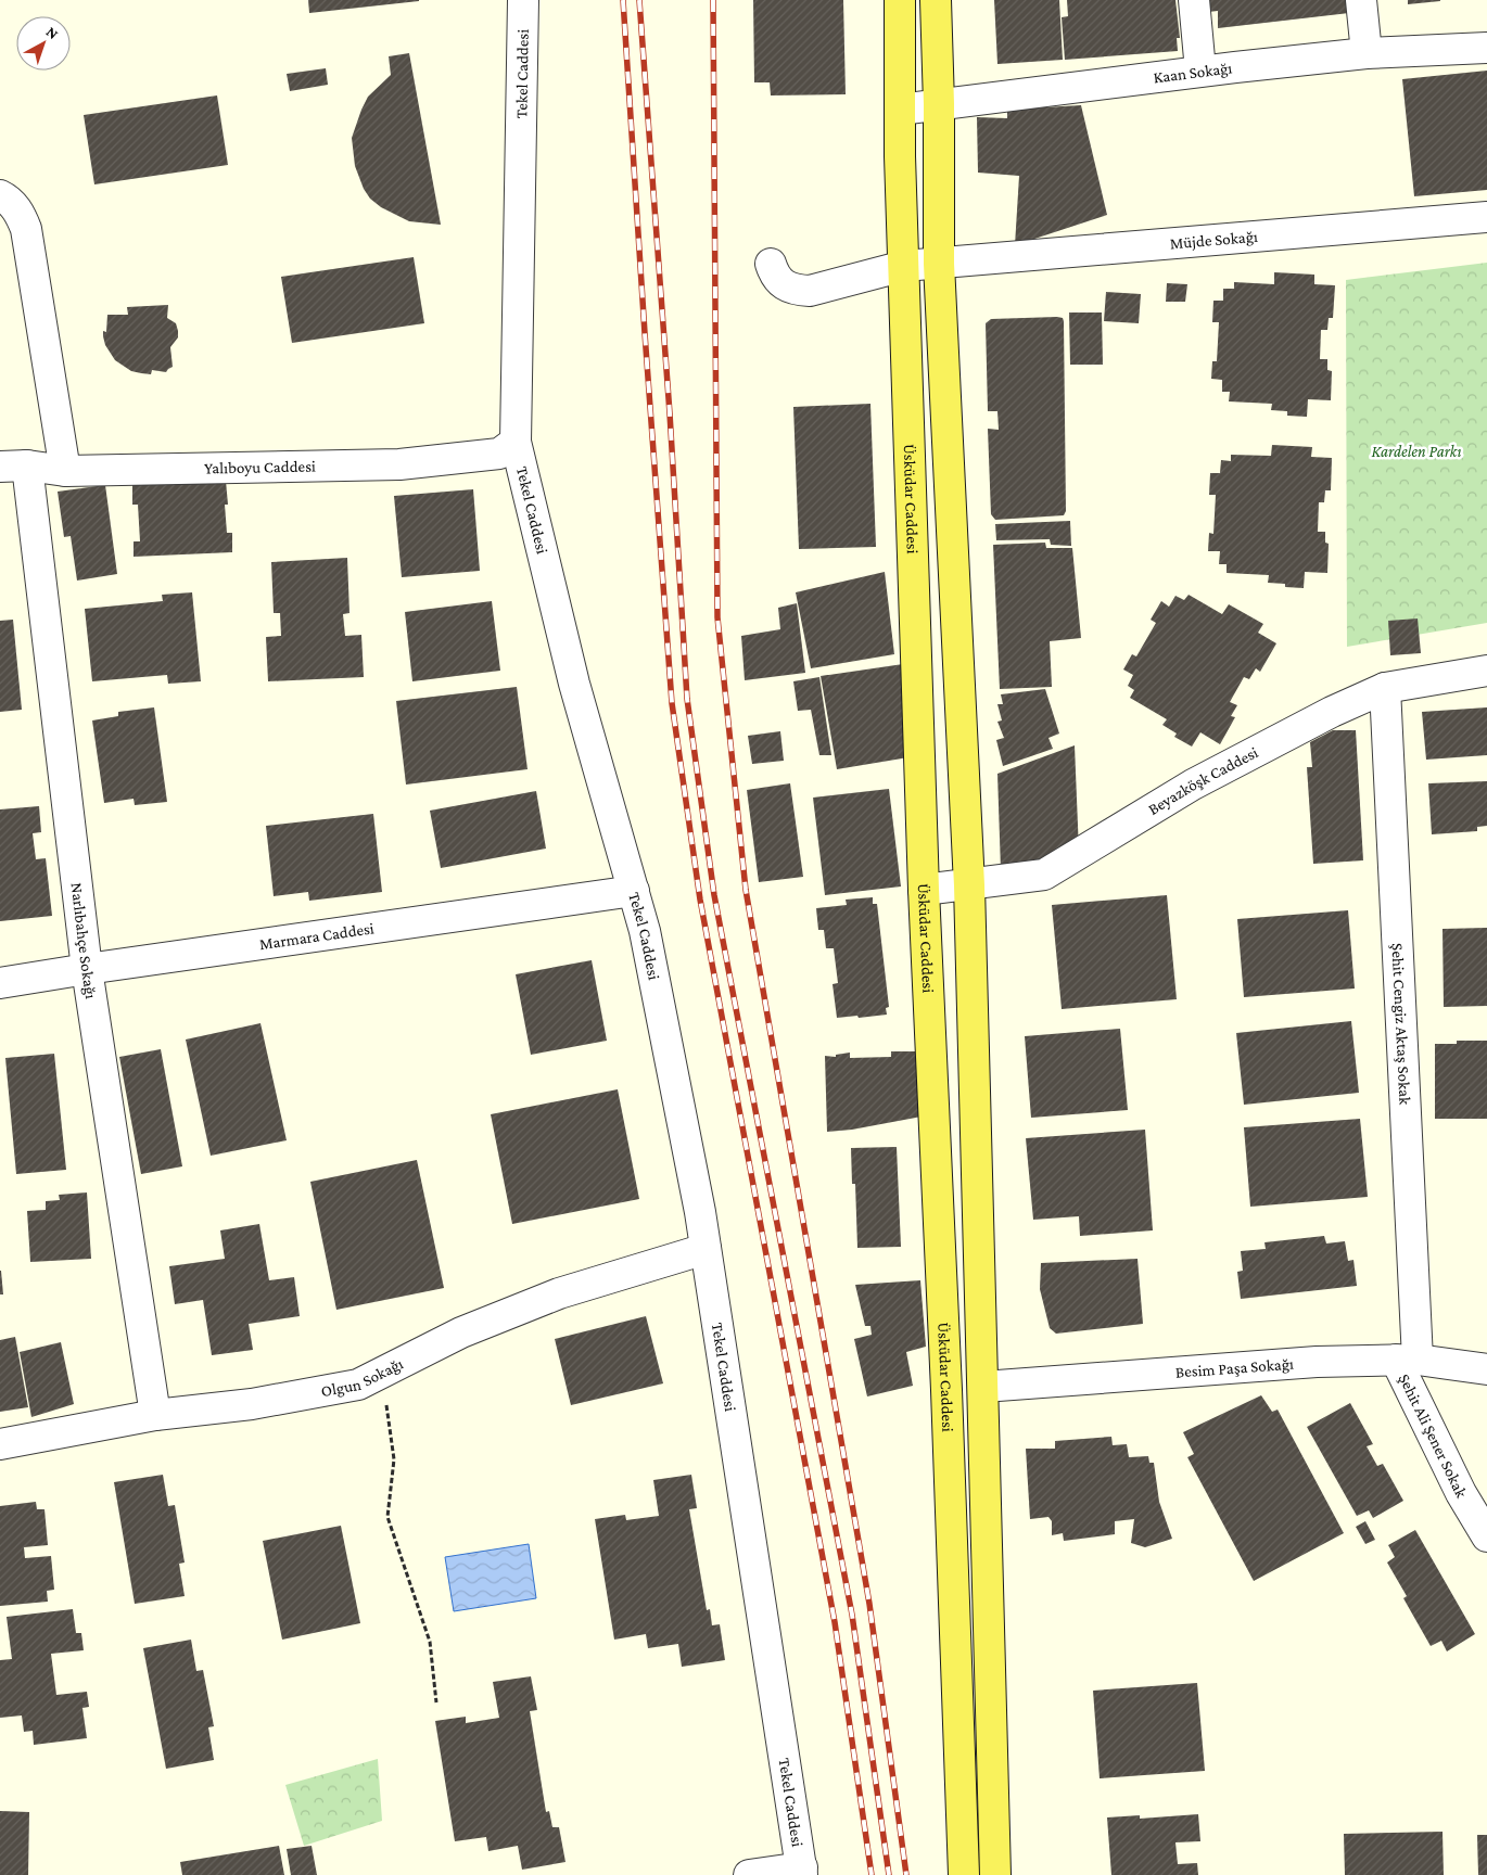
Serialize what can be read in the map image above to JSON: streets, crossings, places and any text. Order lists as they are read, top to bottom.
{
  "streets": {
    "main road": ["Üsküdar Caddesi"],
    "street": [
      "Kaan Sokağı",
      "Tekel Caddesi",
      "Müjde Sokağı",
      "Yalıboyu Caddesi",
      "Beyazköşk Caddesi",
      "Marmara Caddesi",
      "Narlıbahçe Sokağı",
      "Şehit Cengiz Aktaş Sokak",
      "Besim Paşa Sokağı",
      "Olgun Sokağı",
      "Şehit Ali Şener Sokak"
    ]
  },
  "crossings": [
    ["Kaan Sokağı", "Üsküdar Caddesi"],
    ["Tekel Caddesi", "Yalıboyu Caddesi"],
    ["Tekel Caddesi", "Marmara Caddesi"],
    ["Tekel Caddesi", "Olgun Sokağı"],
    ["Müjde Sokağı", "Üsküdar Caddesi"],
    ["Yalıboyu Caddesi", "Narlıbahçe Sokağı"],
    ["Üsküdar Caddesi", "Beyazköşk Caddesi"],
    ["Beyazköşk Caddesi", "Şehit Cengiz Aktaş Sokak"],
    ["Marmara Caddesi", "Narlıbahçe Sokağı"],
    ["Narlıbahçe Sokağı", "Olgun Sokağı"],
    ["Şehit Cengiz Aktaş Sokak", "Besim Paşa Sokağı"],
    ["Şehit Cengiz Aktaş Sokak", "Şehit Ali Şener Sokak"],
    ["Besim Paşa Sokağı", "Şehit Ali Şener Sokak"]
  ],
  "parks": ["Kardelen Parkı"],
  "north": "top right"
}
